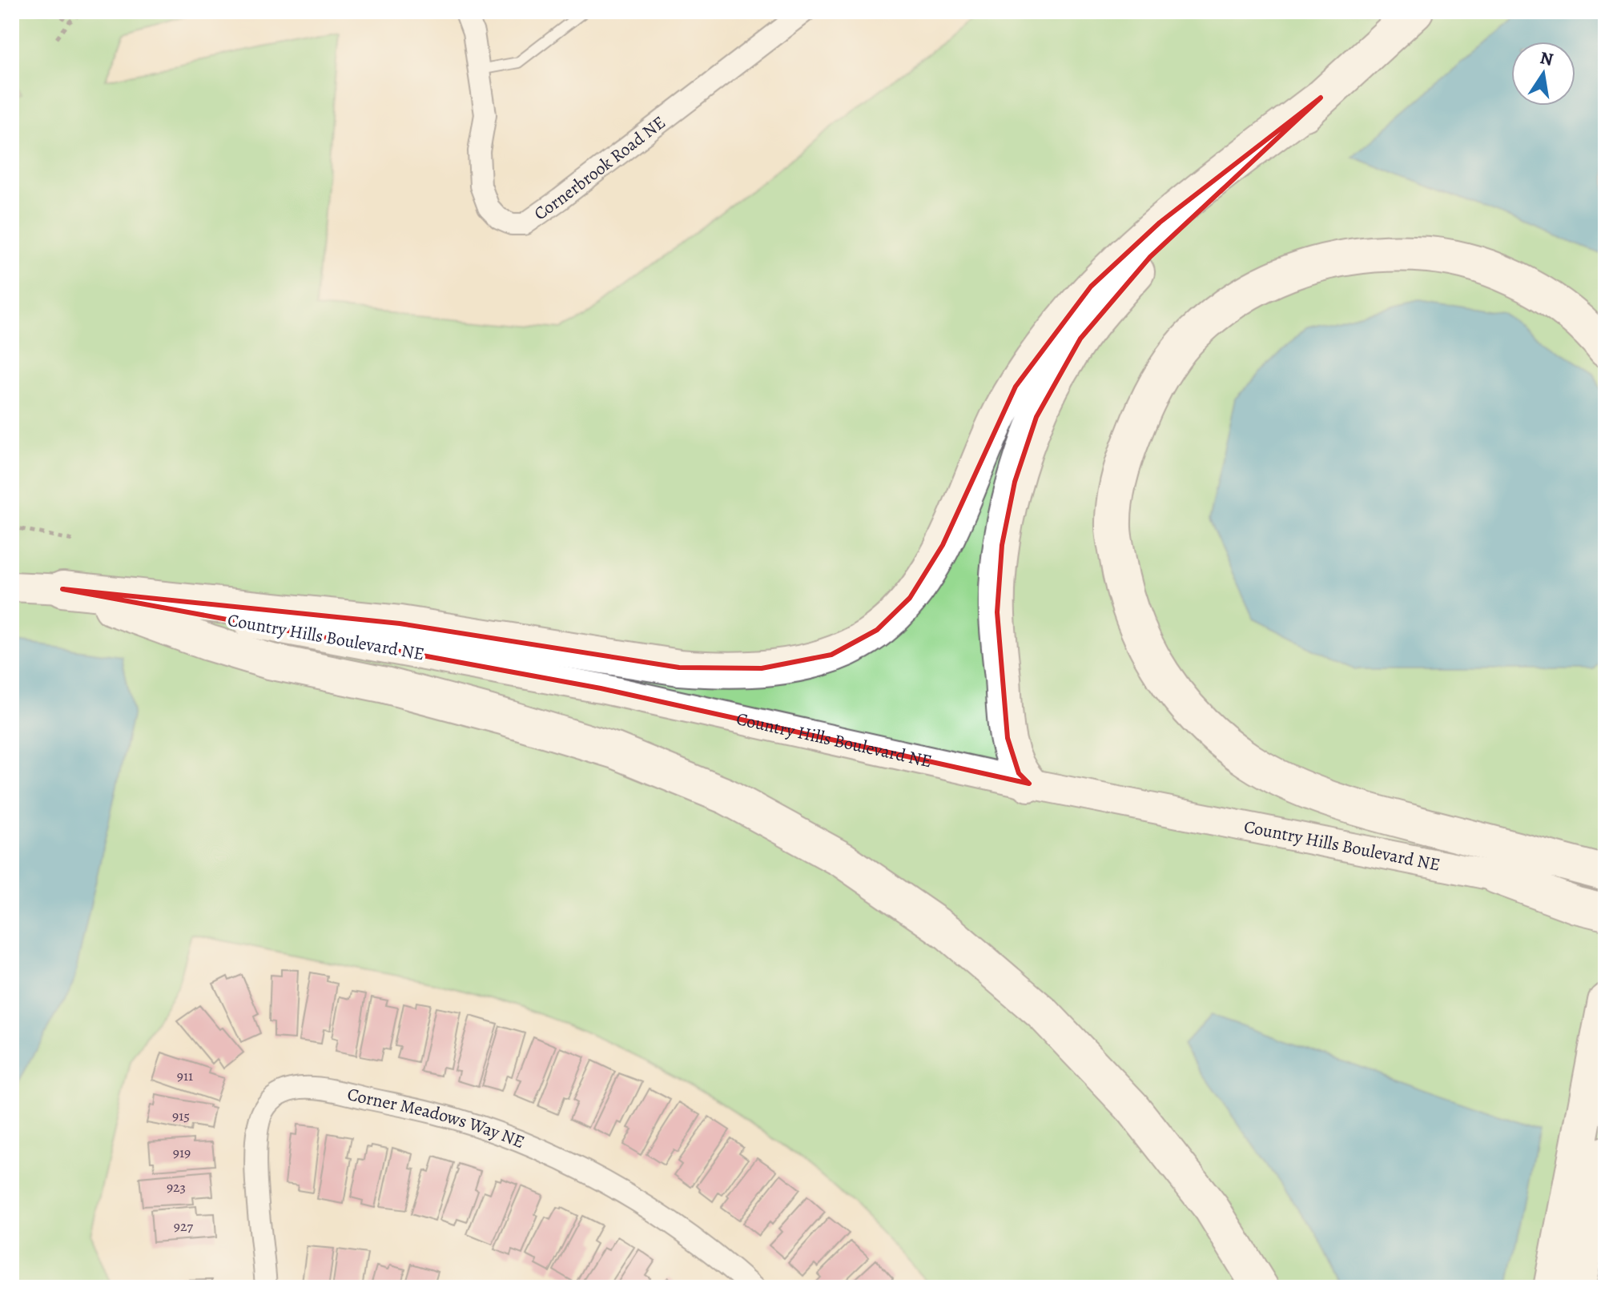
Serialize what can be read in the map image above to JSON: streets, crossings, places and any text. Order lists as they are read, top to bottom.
{
  "streets": {
    "main road": ["Country Hills Boulevard NE"],
    "street": ["Cornerbrook Road NE", "Corner Meadows Way NE"]
  },
  "house_numbers": [
    "911",
    "915",
    "919",
    "923",
    "927"
  ],
  "north": "top"
}
